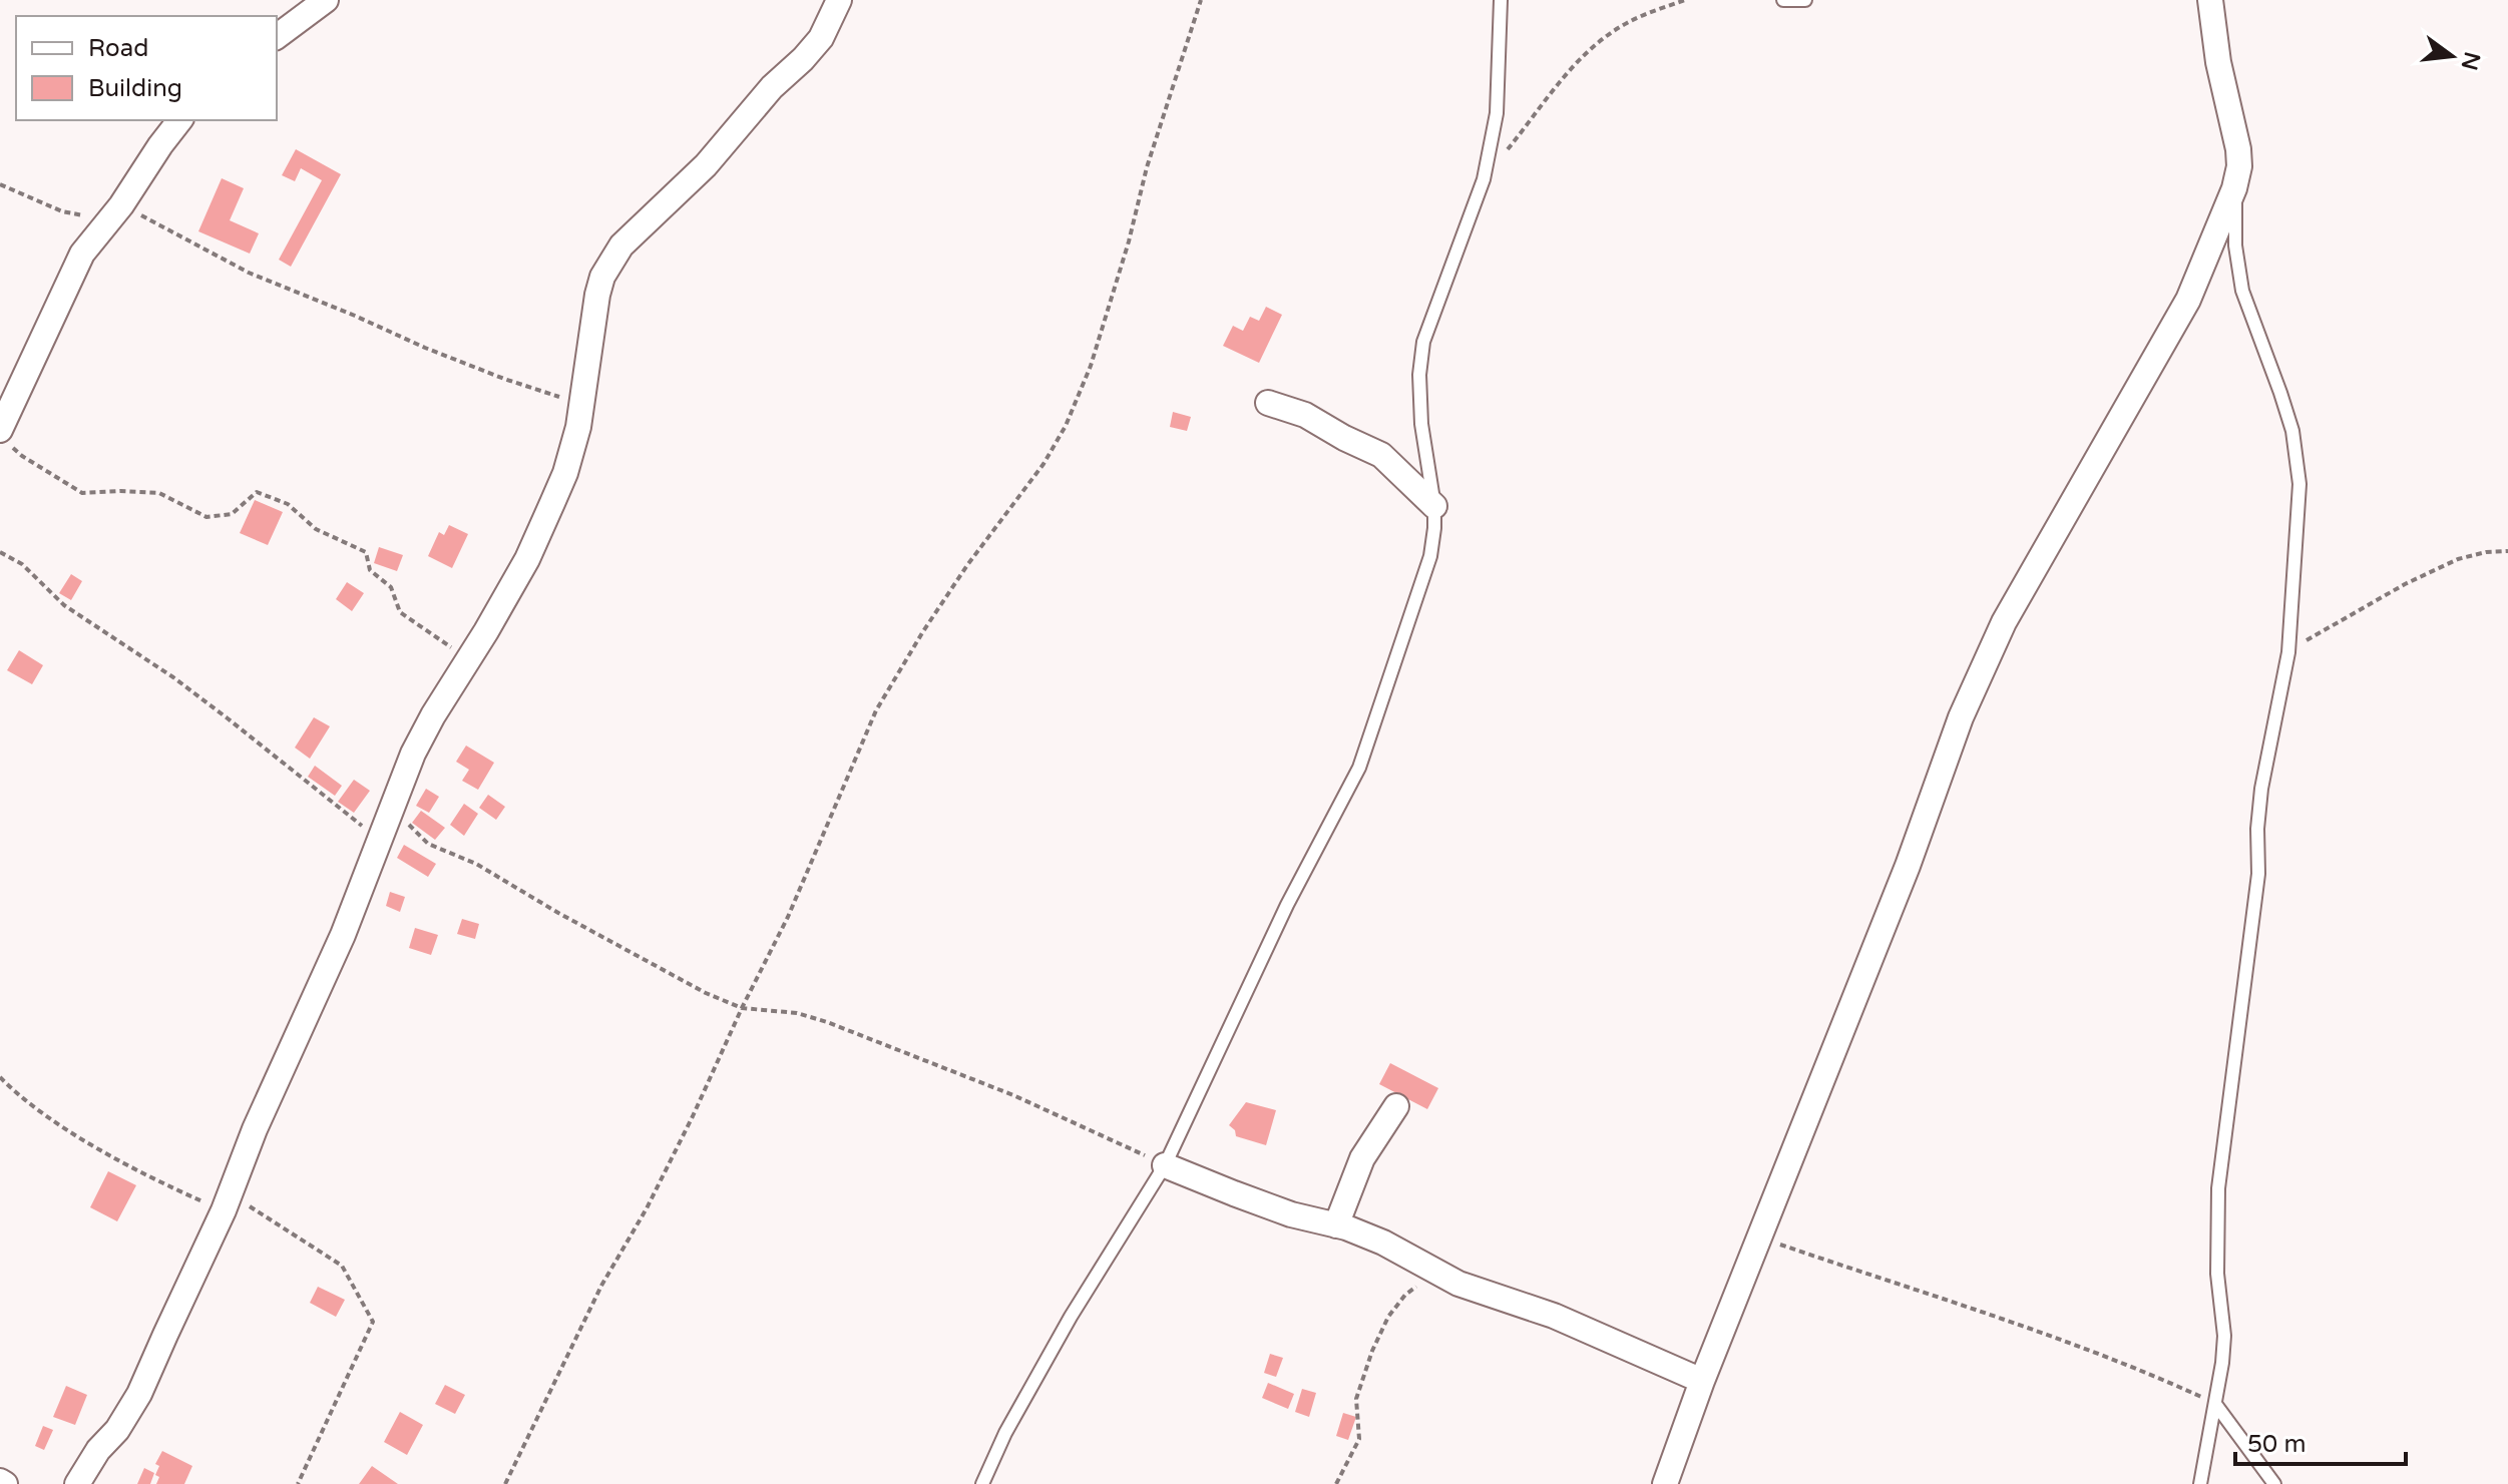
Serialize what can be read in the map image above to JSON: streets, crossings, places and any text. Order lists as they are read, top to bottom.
{
  "legend": ["Road", "Building"],
  "scale_bar": "50 m",
  "north": "right"
}
